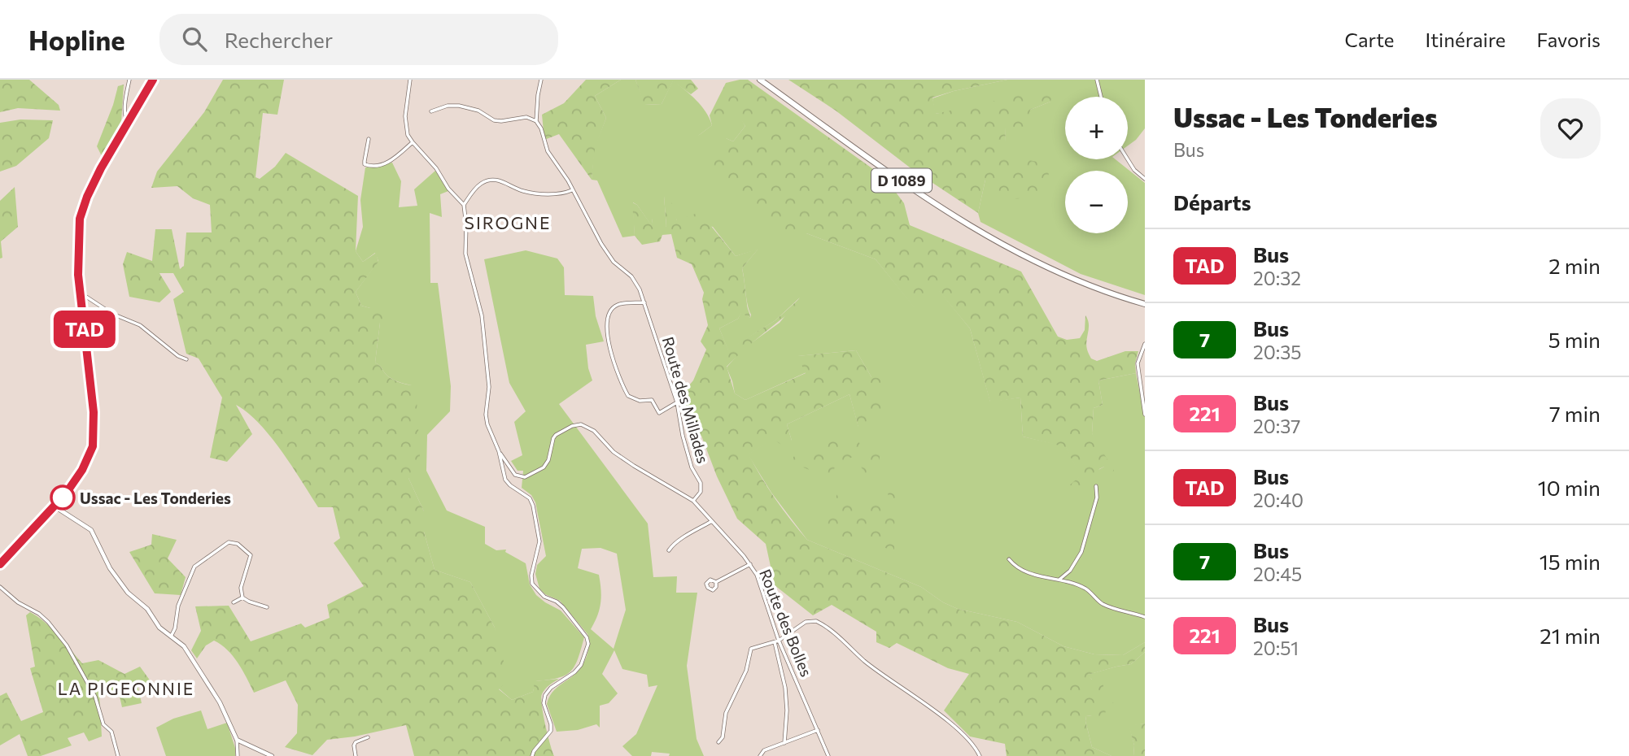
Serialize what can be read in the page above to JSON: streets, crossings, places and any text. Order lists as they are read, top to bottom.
{
  "streets": {
    "highway": ["D 1089"],
    "street": ["Route des Millades", "Route des Bolles"]
  },
  "crossings": [
    ["Route des Millades", "Route des Bolles"]
  ],
  "districts": ["SIROGNE", "LA PIGEONNIE"],
  "places": ["Ussac - Les Tonderies"],
  "lines": ["bus line TAD"],
  "page": {
    "header": "Hopline",
    "search": "Rechercher",
    "nav": ["Carte", "Itinéraire", "Favoris"],
    "on_map": "TAD",
    "heading": [
      ["Ussac - Les Tonderies", "Bus"],
      "Départs"
    ],
    "map_buttons": ["+", "−"],
    "list": [
      {
        "mark": "TAD",
        "name": "Bus",
        "note": "20:32",
        "value": "2 min"
      },
      {
        "mark": "7",
        "name": "Bus",
        "note": "20:35",
        "value": "5 min"
      },
      {
        "mark": "221",
        "name": "Bus",
        "note": "20:37",
        "value": "7 min"
      },
      {
        "mark": "TAD",
        "name": "Bus",
        "note": "20:40",
        "value": "10 min"
      },
      {
        "mark": "7",
        "name": "Bus",
        "note": "20:45",
        "value": "15 min"
      },
      {
        "mark": "221",
        "name": "Bus",
        "note": "20:51",
        "value": "21 min"
      }
    ]
  }
}
